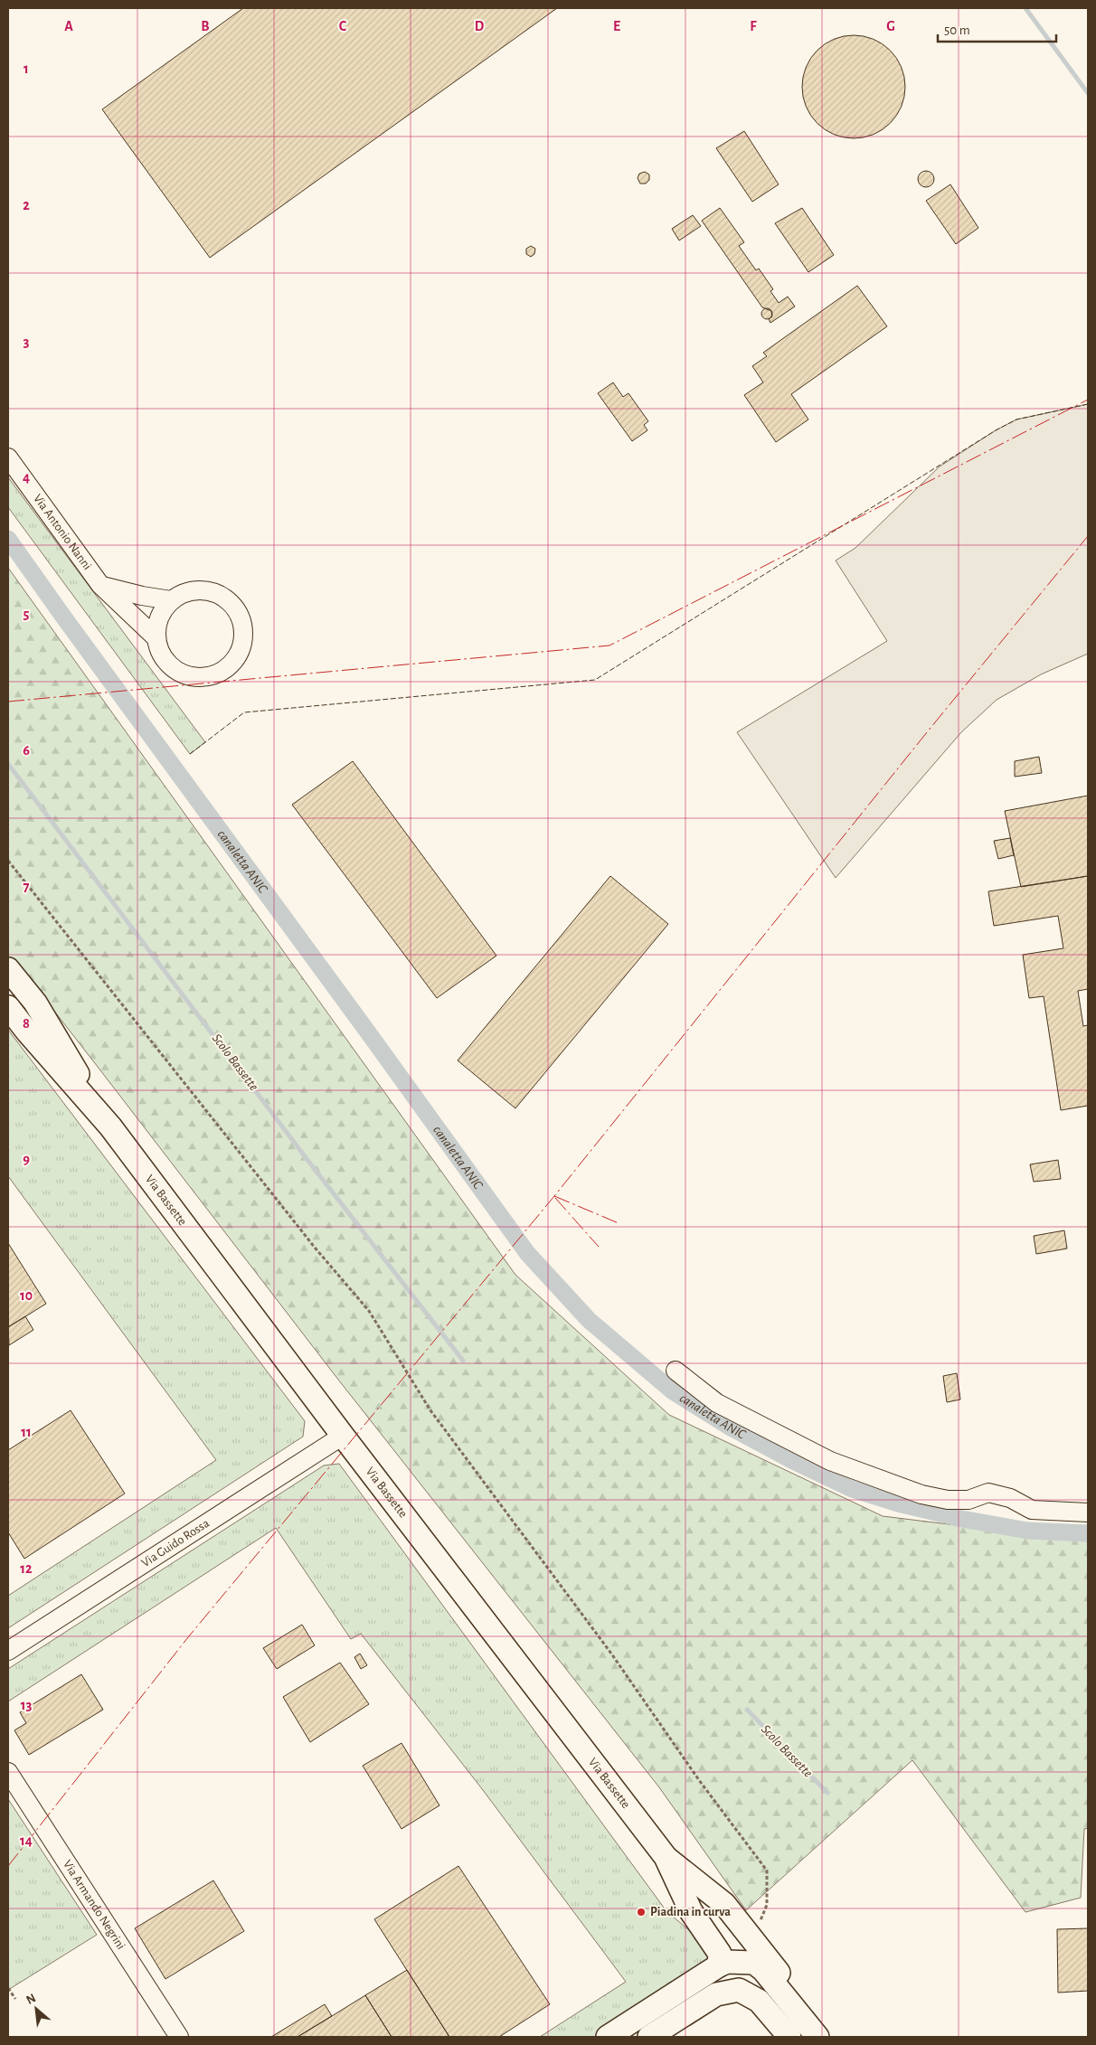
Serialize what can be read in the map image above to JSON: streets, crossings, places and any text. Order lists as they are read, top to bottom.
{
  "streets": {
    "main road": ["Via Bassette"],
    "street": ["Via Antonio Nanni", "Via Guido Rossa", "Via Armando Negrini"]
  },
  "crossings": [
    ["Via Bassette", "Via Guido Rossa"]
  ],
  "water": ["canaletta ANIC", "Scolo Bassette"],
  "places": ["Piadina in curva"],
  "scale_bar": "50 m",
  "north": "top left",
  "grid": {
    "columns": [
      "A",
      "B",
      "C",
      "D",
      "E",
      "F",
      "G"
    ],
    "rows": [
      "1",
      "2",
      "3",
      "4",
      "5",
      "6",
      "7",
      "8",
      "9",
      "10",
      "11",
      "12",
      "13",
      "14"
    ]
  }
}
